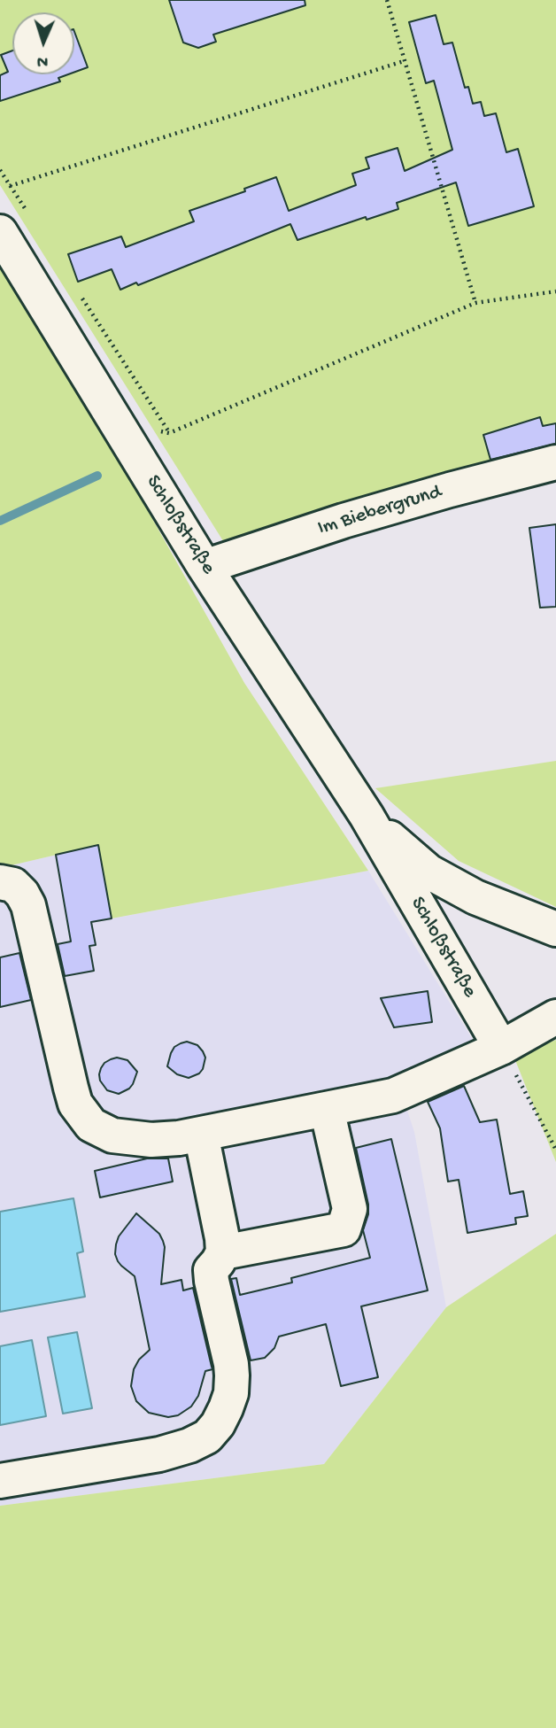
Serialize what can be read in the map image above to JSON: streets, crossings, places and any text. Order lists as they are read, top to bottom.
{
  "streets": {
    "street": ["Im Biebergrund", "Schloßstraße"]
  },
  "crossings": [
    ["Im Biebergrund", "Schloßstraße"]
  ],
  "north": "bottom"
}
